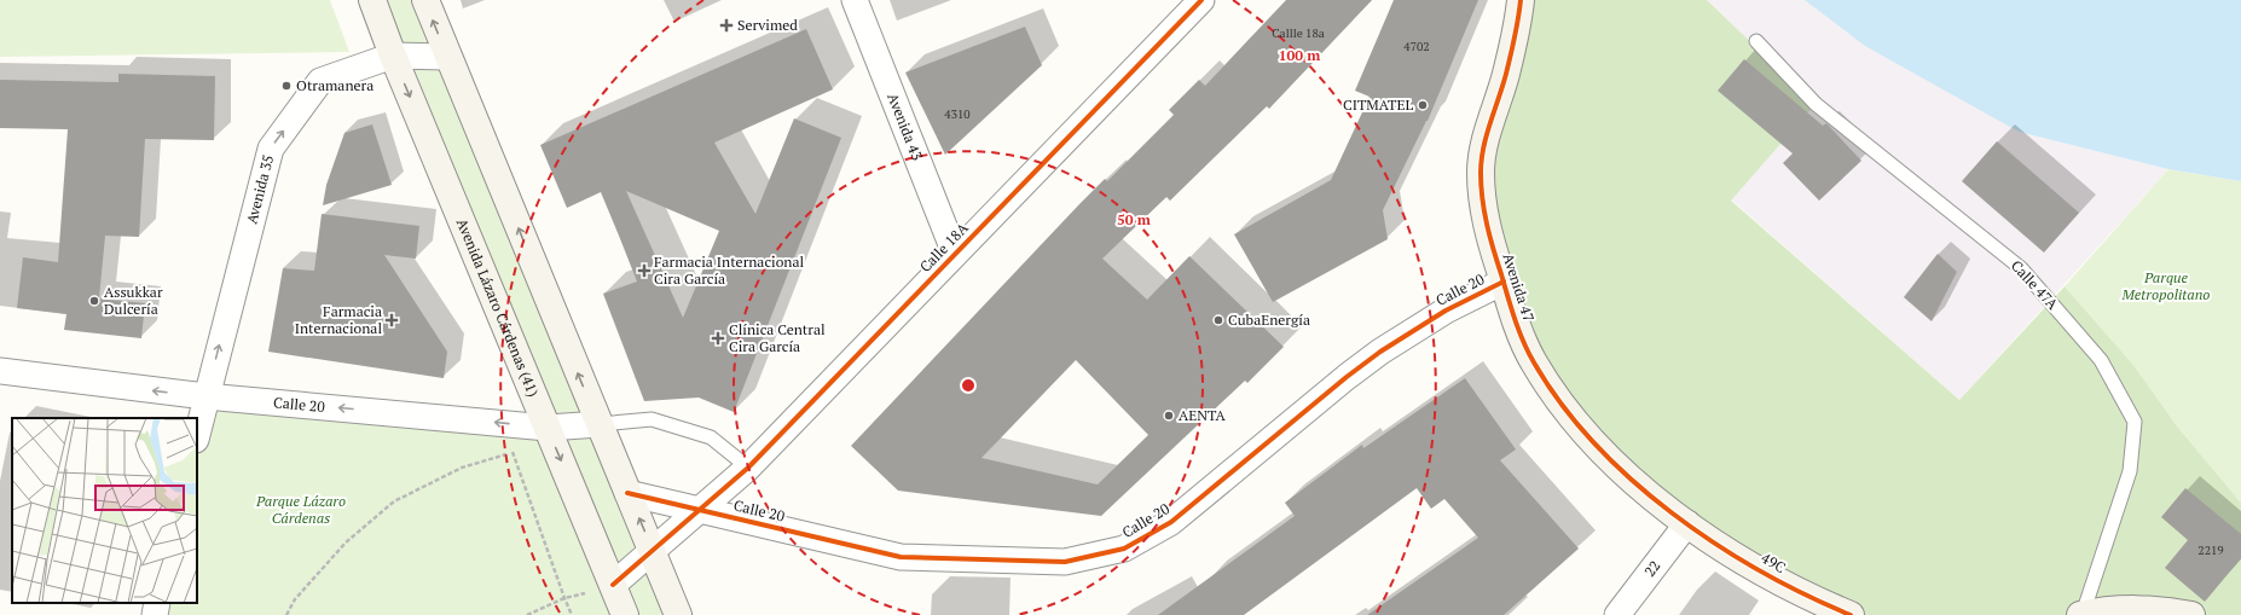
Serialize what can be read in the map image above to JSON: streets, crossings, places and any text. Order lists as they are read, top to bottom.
{
  "streets": {
    "main road": ["Avenida 47", "Avenida Lázaro Cárdenas (41)", "49C"],
    "street": [
      "Avenida 43",
      "Avenida 35",
      "Calle 18A",
      "Calle 20",
      "22"
    ],
    "lane": ["Calle 47A"]
  },
  "crossings": [
    ["Avenida 43", "Calle 18A"],
    ["Avenida 35", "Calle 20"],
    ["Avenida 35", "Avenida Lázaro Cárdenas (41)"],
    ["Calle 18A", "Calle 20"],
    ["Avenida 47", "Calle 20"],
    ["Avenida 47", "49C"],
    ["Avenida 47", "22"],
    ["Calle 20", "Avenida Lázaro Cárdenas (41)"],
    ["49C", "22"]
  ],
  "one_way": ["Avenida 35"],
  "parks": ["Parque Metropolitano", "Parque Lázaro Cárdenas"],
  "places": {
    "health": [
      "Servimed",
      "Farmacia Internacional Cira García",
      "Farmacia Internacional",
      "Clínica Central Cira García"
    ],
    "other": [
      "Otramanera",
      "CITMATEL",
      "Assukkar Dulcería",
      "CubaEnergía",
      "AENTA"
    ]
  },
  "house_numbers": [
    "Callle 18a",
    "4702",
    "4310",
    "2219"
  ],
  "rings": ["100 m", "50 m"]
}
